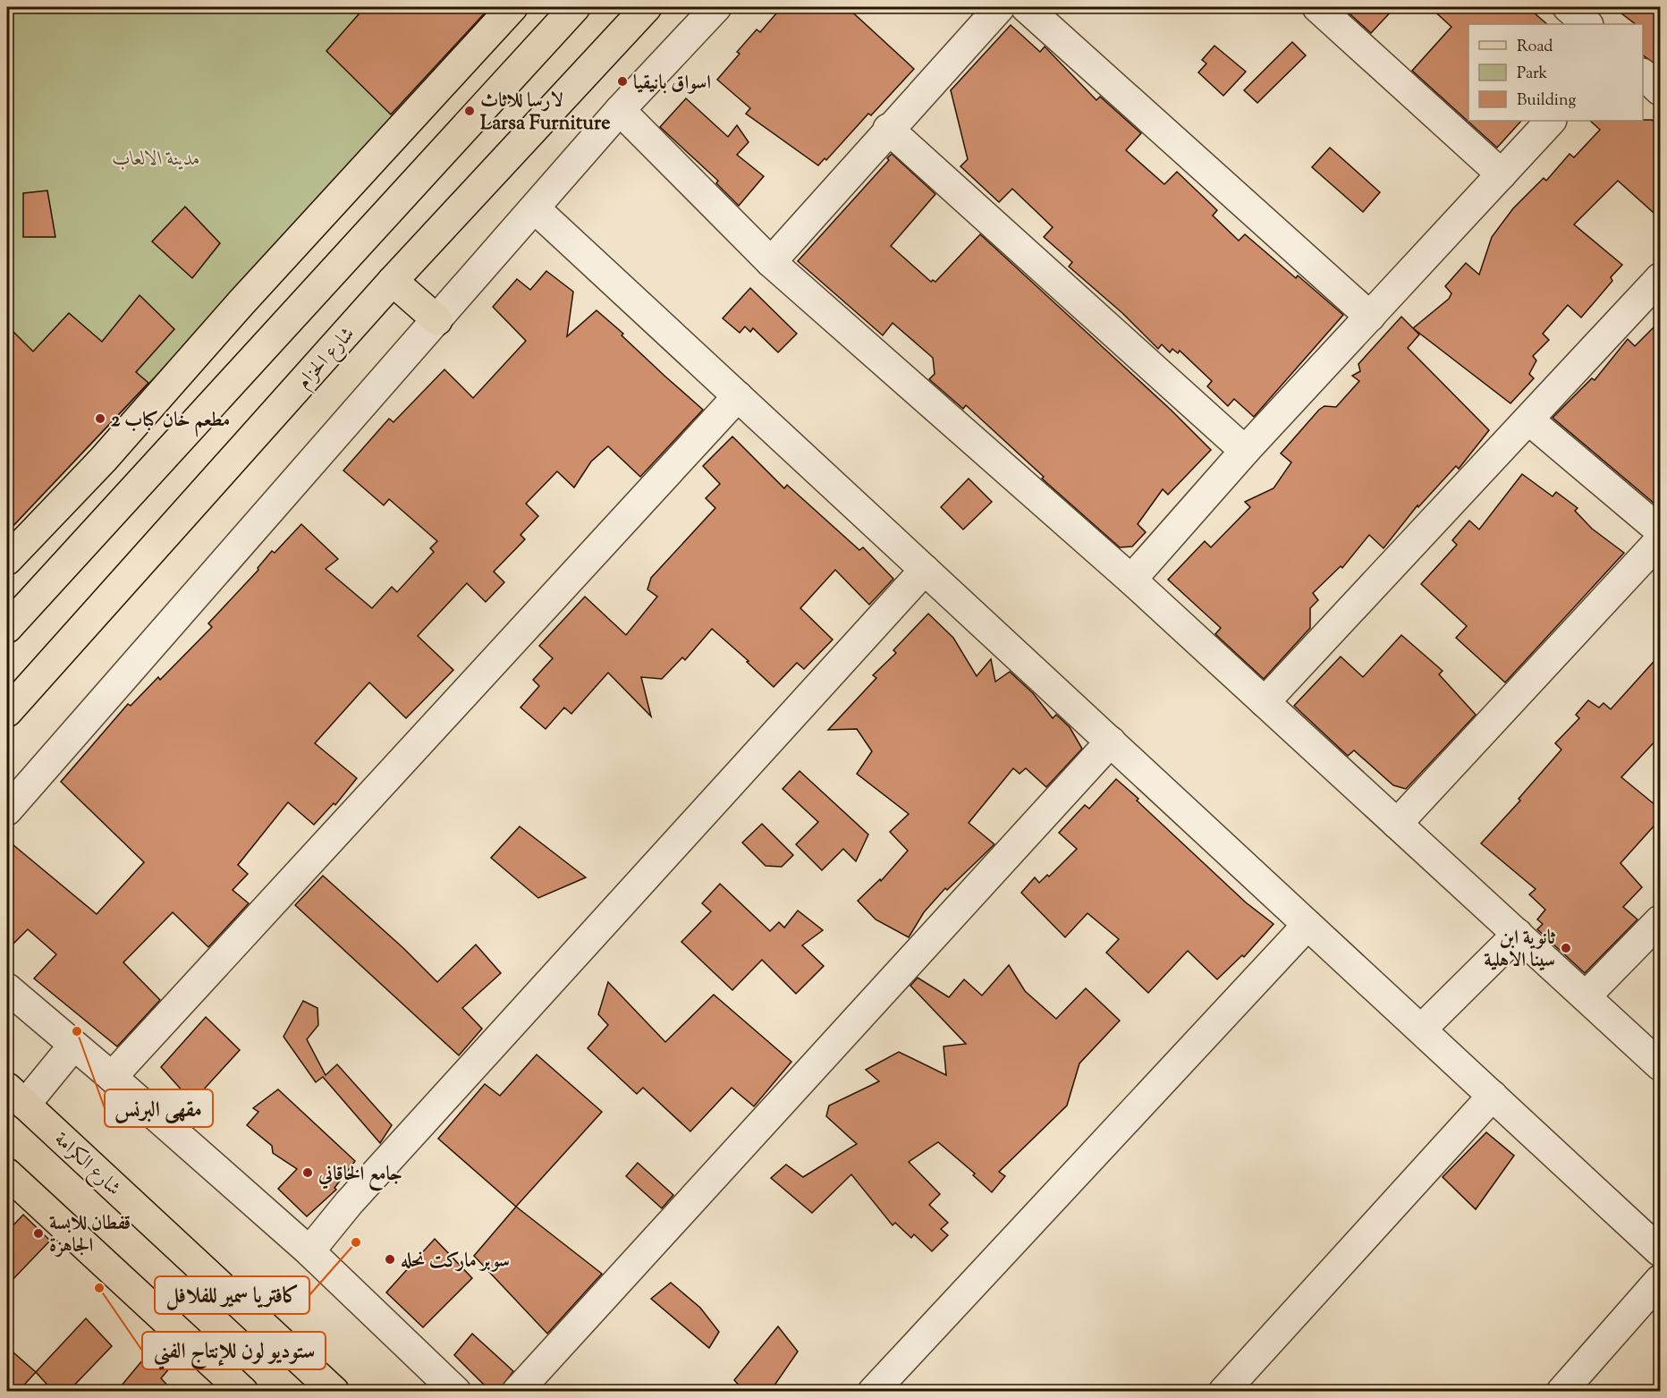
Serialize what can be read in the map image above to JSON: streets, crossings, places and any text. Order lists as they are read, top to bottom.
{
  "streets": {
    "main road": ["شارع الحزام", "شارع الكرامة"]
  },
  "parks": ["مدينة الالعاب"],
  "places": [
    "اسواق بانيقيا",
    "لارسا للاثاث Larsa Furniture",
    "مطعم خان كباب 2",
    "ثانوية ابن سينا الاهلية",
    "مقهى البرنس",
    "جامع الخاقاني",
    "قفطان للابسة الجاهزة",
    "كافتريا سمير للفلافل",
    "سوبر ماركت نحله",
    "ستوديو لون للإنتاج الفني"
  ],
  "legend": ["Road", "Park", "Building"]
}
